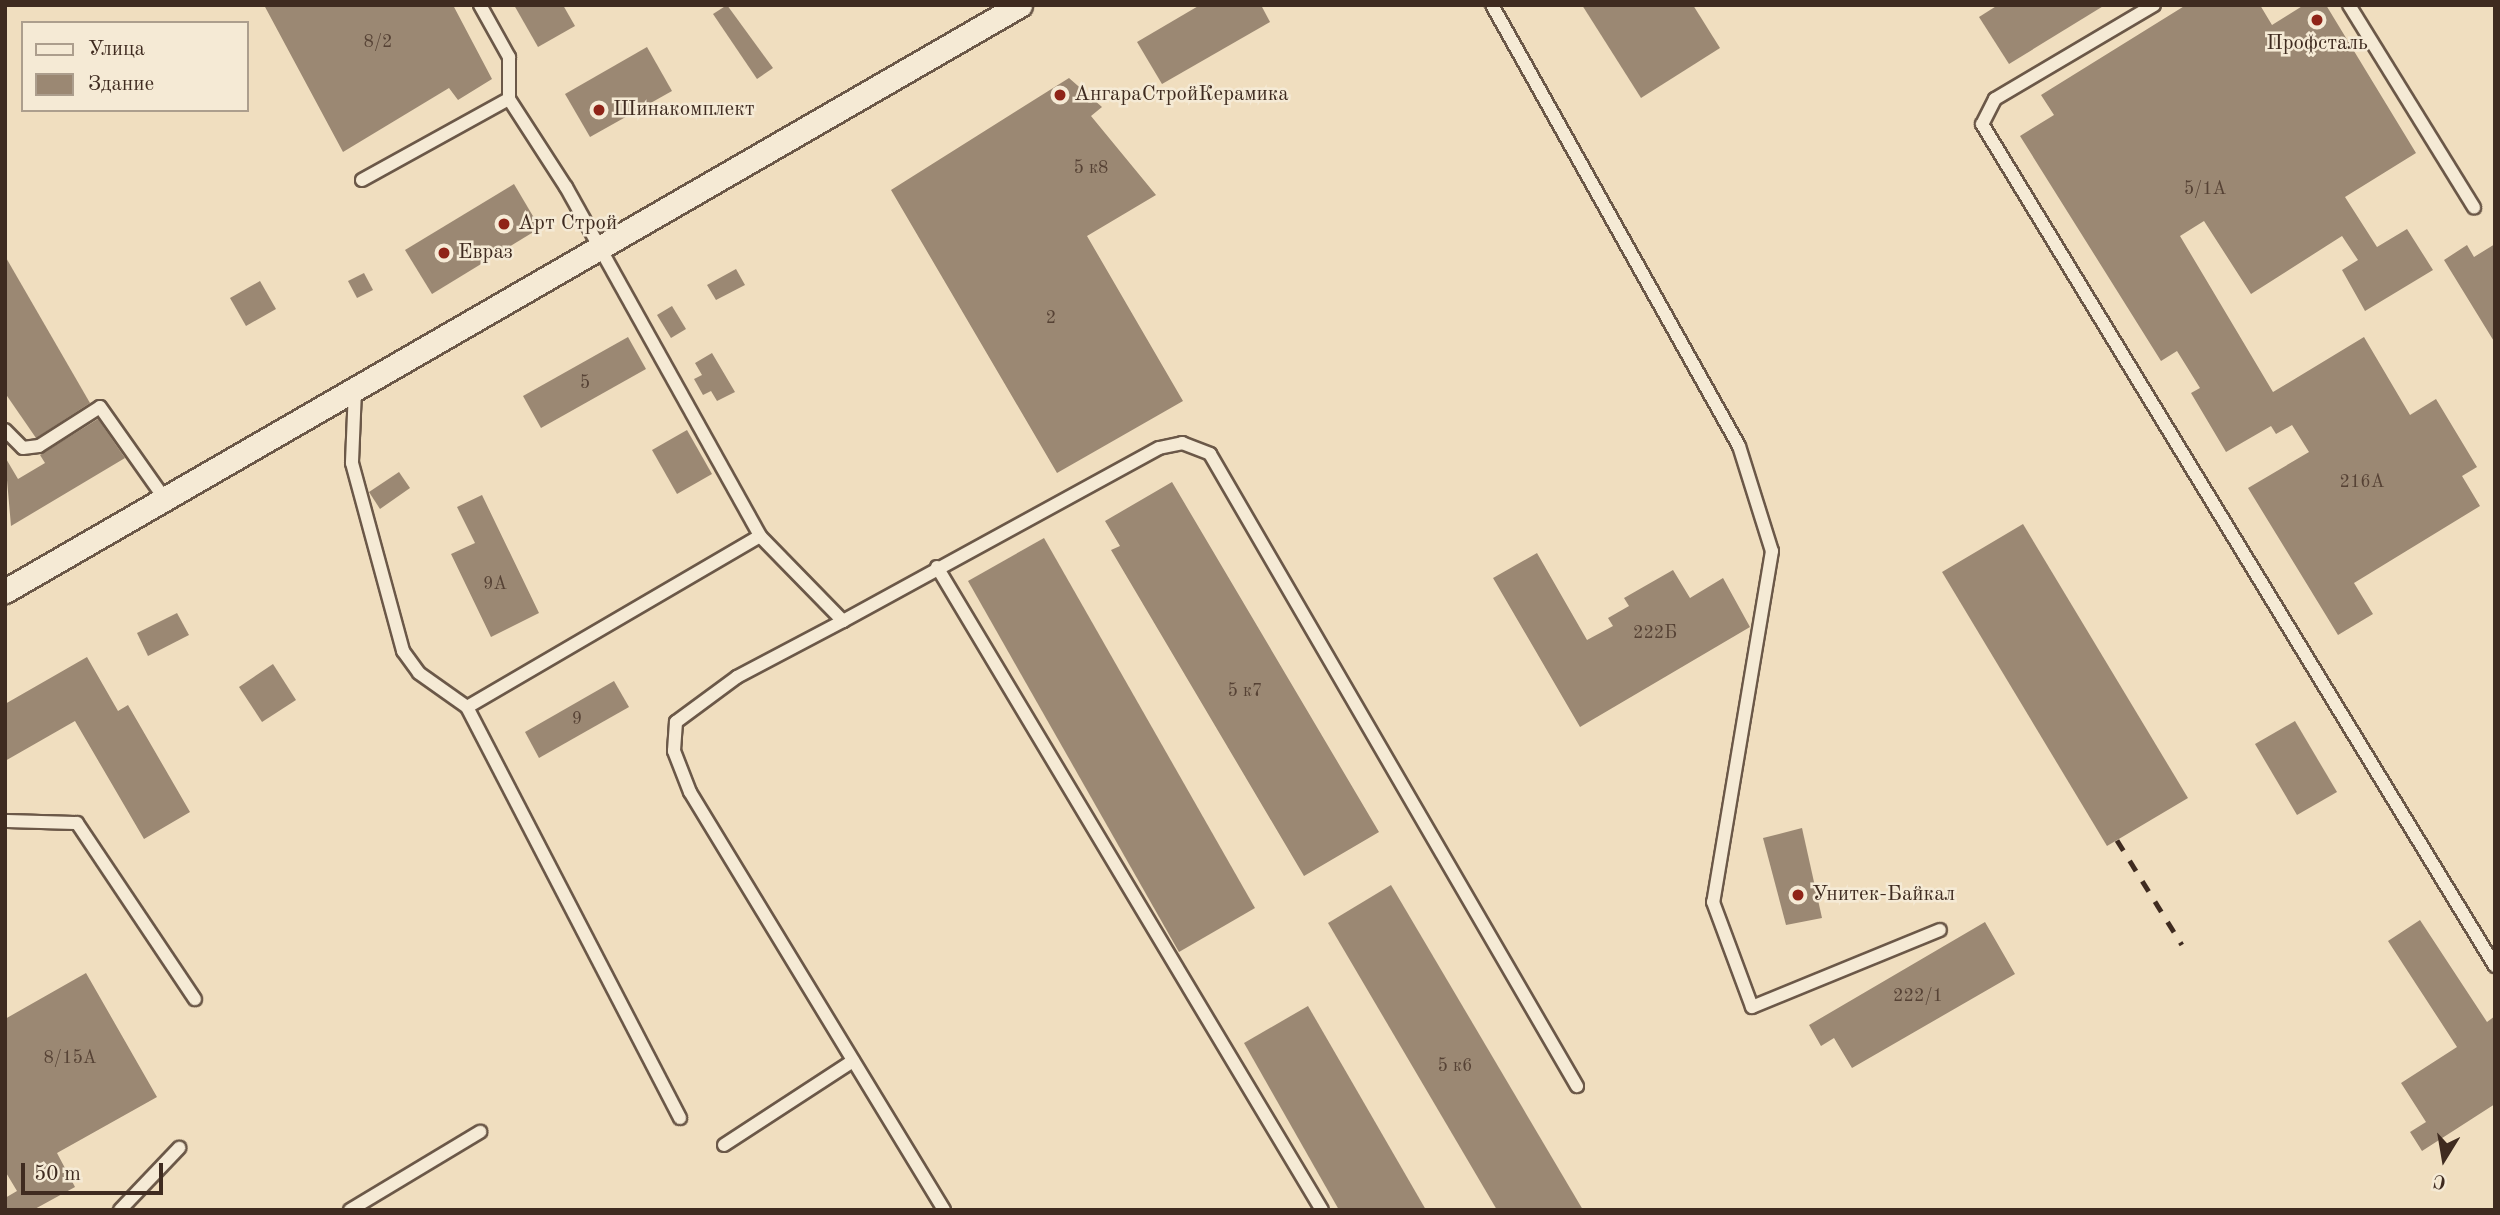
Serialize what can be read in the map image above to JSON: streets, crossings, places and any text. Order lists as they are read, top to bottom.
{
  "places": [
    "Профсталь",
    "АнгараСтройКерамика",
    "Шинакомплект",
    "Арт Строй",
    "Евраз",
    "Унитек-Байкал"
  ],
  "house_numbers": [
    "8/2",
    "5 к8",
    "5/1А",
    "2",
    "5",
    "216А",
    "9А",
    "222Б",
    "5 к7",
    "9",
    "222/1",
    "8/15А",
    "5 к6"
  ],
  "legend": ["Улица", "Здание"],
  "scale_bar": "50 m",
  "north": "bottom"
}
